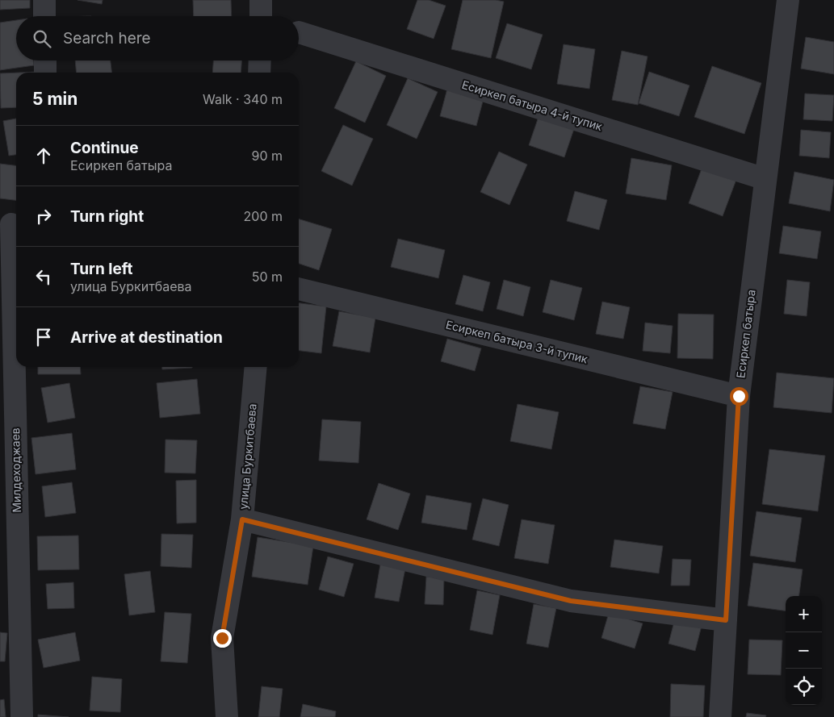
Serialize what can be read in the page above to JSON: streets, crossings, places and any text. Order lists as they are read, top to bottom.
{
  "streets": {
    "street": [
      "Есиркеп батыра 4-й тупик",
      "Есиркеп батыра",
      "Есиркеп батыра 3-й тупик",
      "улица Буркитбаева",
      "Милдеходжаев"
    ]
  },
  "crossings": [
    ["Есиркеп батыра 4-й тупик", "Есиркеп батыра"],
    ["Есиркеп батыра", "Есиркеп батыра 3-й тупик"]
  ],
  "page": {
    "search": "Search here",
    "heading": ["5 min", "Walk · 340 m"],
    "list": [
      ["Continue", "Есиркеп батыра", "90 m"],
      ["Turn right", "200 m"],
      ["Turn left", "улица Буркитбаева", "50 m"],
      "Arrive at destination"
    ],
    "map_buttons": ["+", "−"]
  }
}
